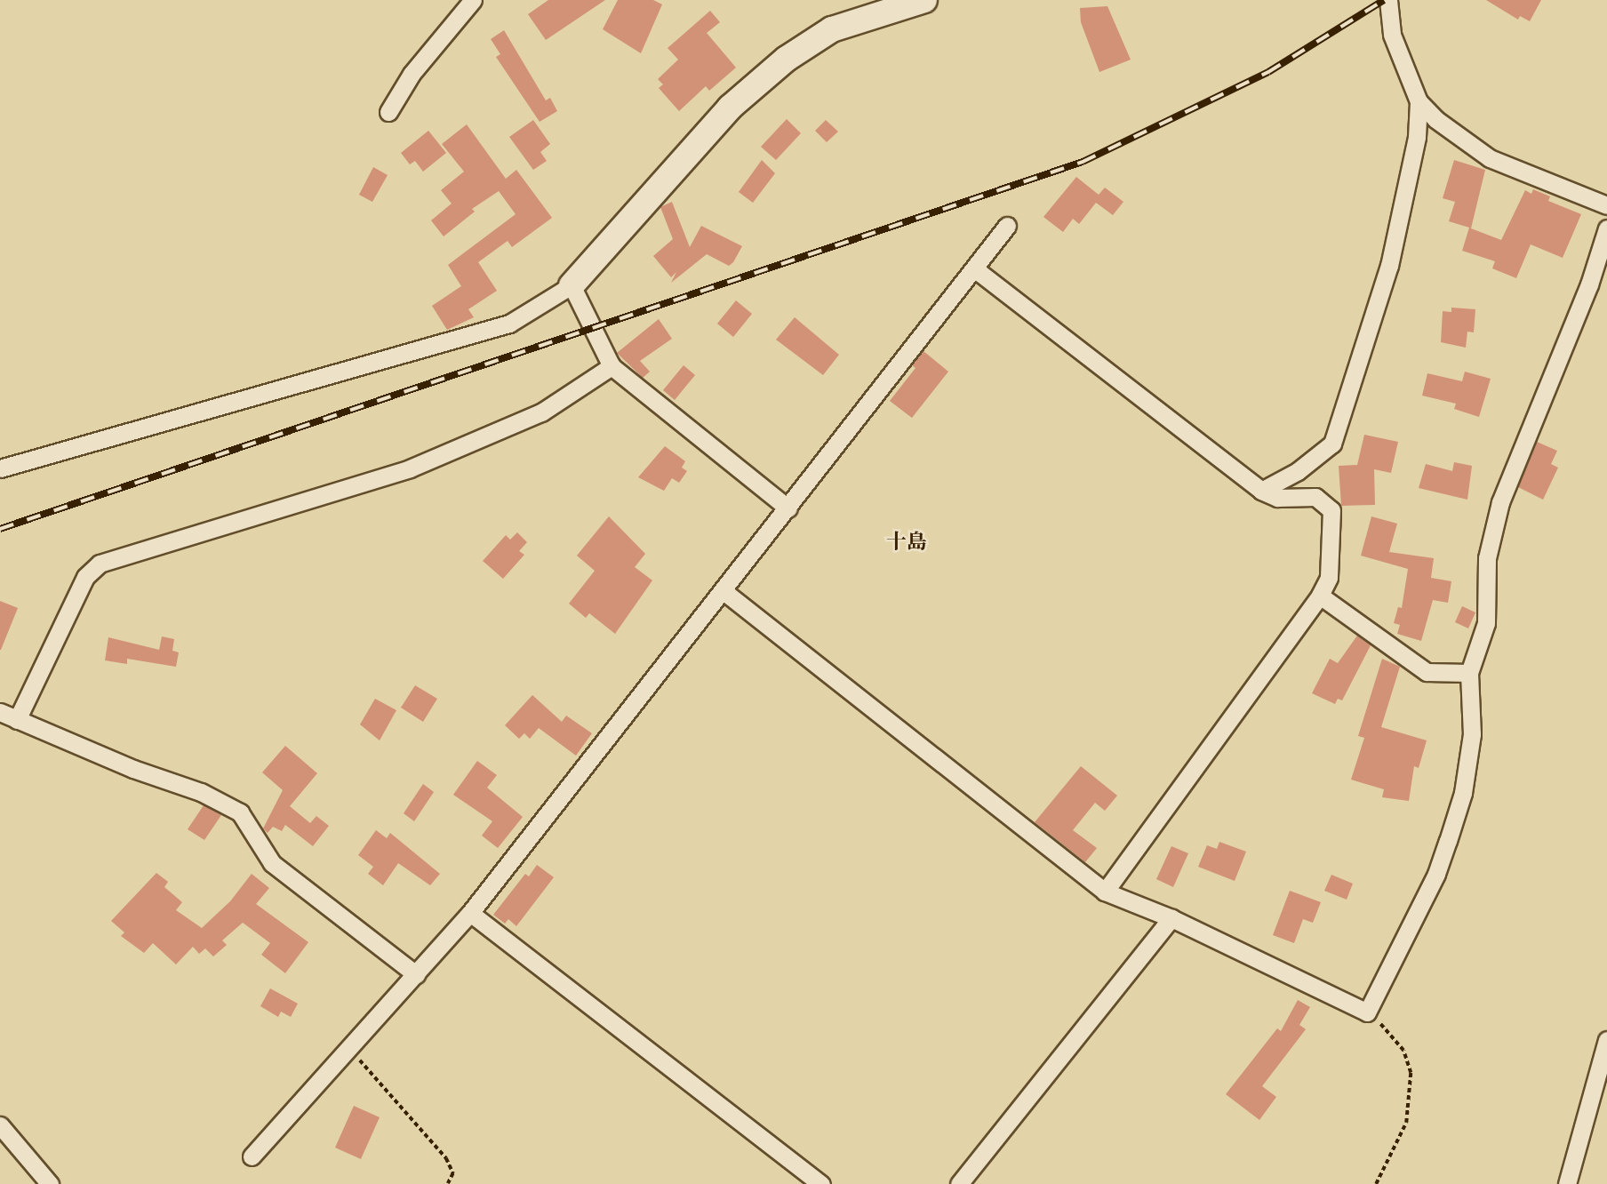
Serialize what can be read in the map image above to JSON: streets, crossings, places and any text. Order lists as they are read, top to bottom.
{
  "districts": ["十島"]
}
